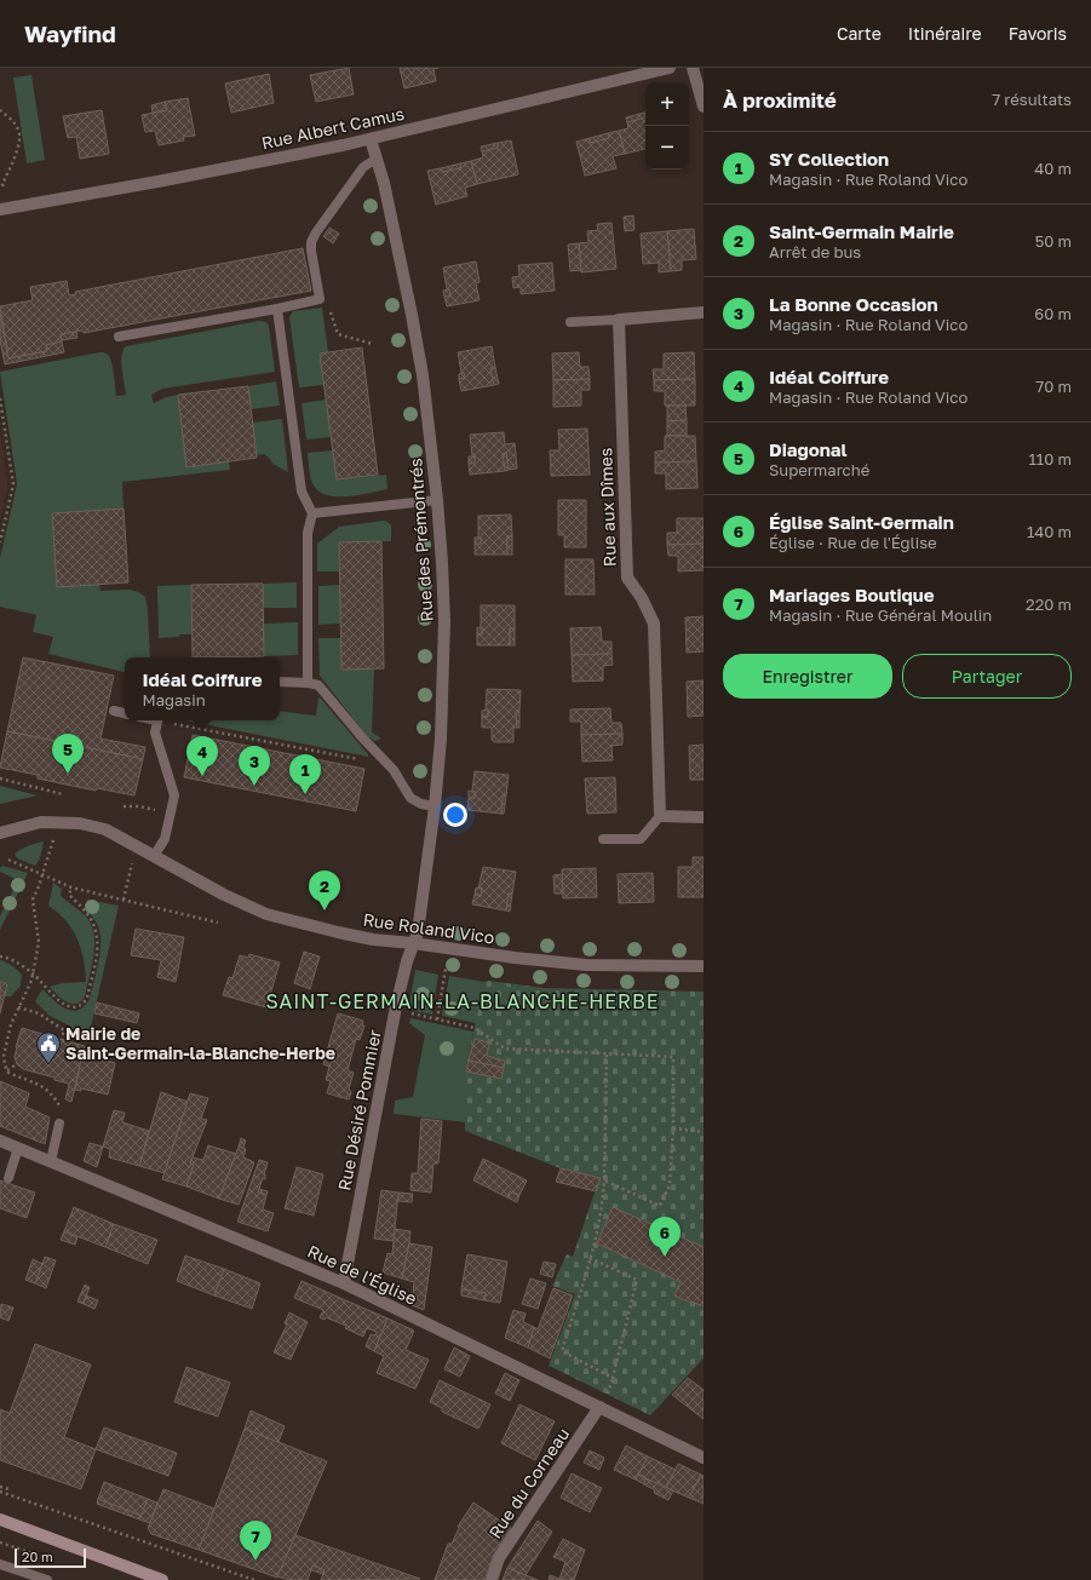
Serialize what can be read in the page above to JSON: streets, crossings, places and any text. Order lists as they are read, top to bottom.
{
  "streets": {
    "street": [
      "Rue Albert Camus",
      "Rue aux Dîmes",
      "Rue des Prémontrés",
      "Rue Roland Vico",
      "Rue Désiré Pommier",
      "Rue de l'Église",
      "Rue du Corneau"
    ]
  },
  "crossings": [
    ["Rue Albert Camus", "Rue des Prémontrés"],
    ["Rue des Prémontrés", "Rue Roland Vico"],
    ["Rue des Prémontrés", "Rue Désiré Pommier"],
    ["Rue Roland Vico", "Rue Désiré Pommier"],
    ["Rue Désiré Pommier", "Rue de l'Église"],
    ["Rue de l'Église", "Rue du Corneau"]
  ],
  "districts": ["SAINT-GERMAIN-LA-BLANCHE-HERBE"],
  "places": {
    "public building": ["Mairie de Saint-Germain-la-Blanche-Herbe"]
  },
  "scale_bar": "20 m",
  "page": {
    "header": "Wayfind",
    "nav": ["Carte", "Itinéraire", "Favoris"],
    "heading": ["À proximité", "7 résultats"],
    "map_buttons": ["+", "−"],
    "list": [
      {
        "mark": "1",
        "name": "SY Collection",
        "note": "Magasin · Rue Roland Vico",
        "value": "40 m"
      },
      {
        "mark": "2",
        "name": "Saint-Germain Mairie",
        "note": "Arrêt de bus",
        "value": "50 m"
      },
      {
        "mark": "3",
        "name": "La Bonne Occasion",
        "note": "Magasin · Rue Roland Vico",
        "value": "60 m"
      },
      {
        "mark": "4",
        "name": "Idéal Coiffure",
        "note": "Magasin · Rue Roland Vico",
        "value": "70 m"
      },
      {
        "mark": "5",
        "name": "Diagonal",
        "note": "Supermarché",
        "value": "110 m"
      },
      {
        "mark": "6",
        "name": "Église Saint-Germain",
        "note": "Église · Rue de l'Église",
        "value": "140 m"
      },
      {
        "mark": "7",
        "name": "Mariages Boutique",
        "note": "Magasin · Rue Général Moulin",
        "value": "220 m"
      }
    ],
    "buttons": ["Enregistrer", "Partager"],
    "popup": ["Idéal Coiffure", "Magasin"],
    "pins": [
      "5",
      "4",
      "3",
      "1",
      "2",
      "6",
      "7"
    ],
    "scale": "20 m"
  }
}
